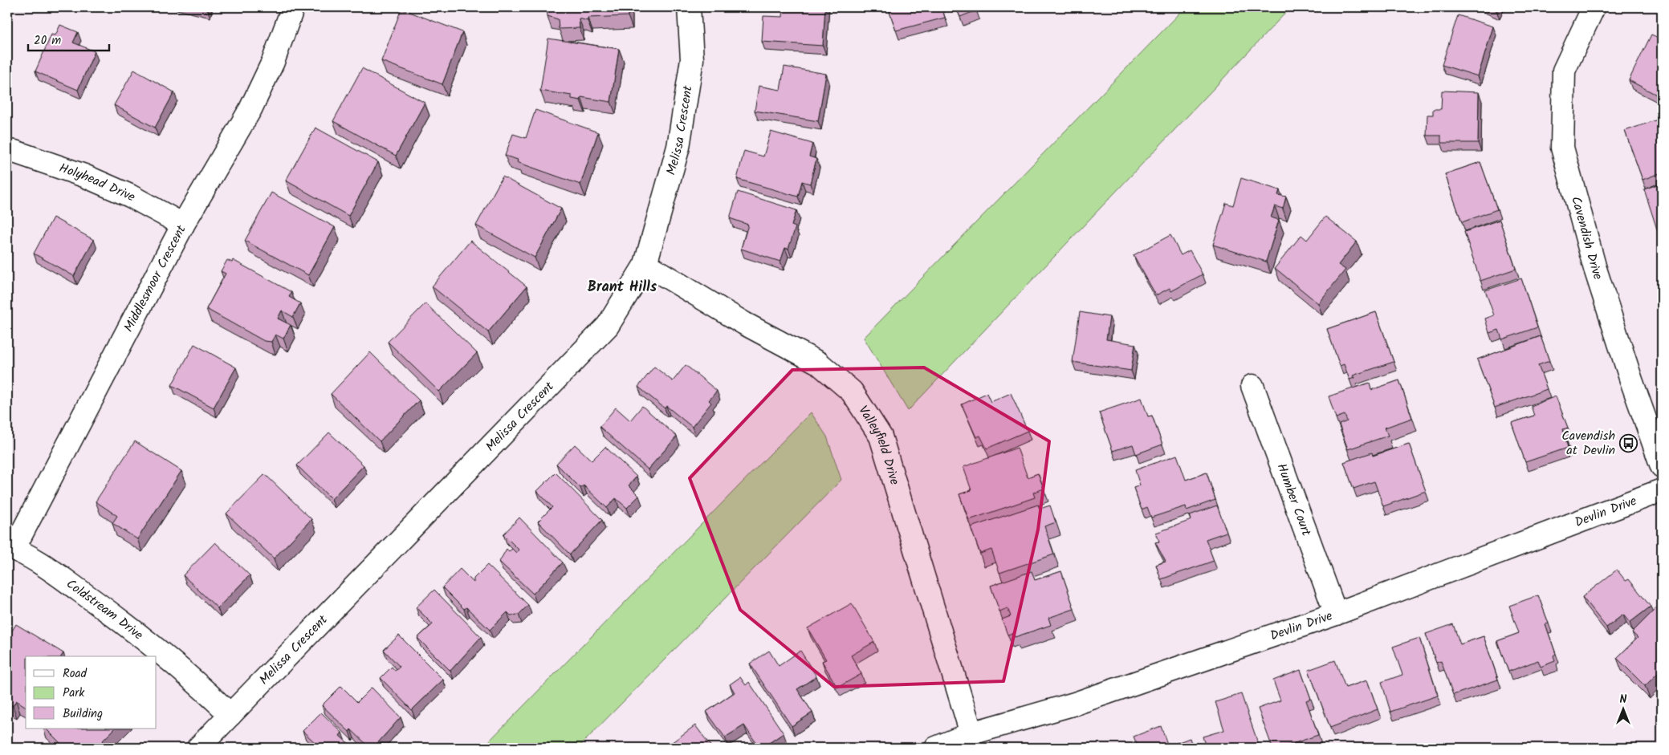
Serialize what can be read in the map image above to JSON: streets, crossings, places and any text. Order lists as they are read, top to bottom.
{
  "streets": {
    "street": [
      "Melissa Crescent",
      "Holyhead Drive",
      "Cavendish Drive",
      "Middlesmoor Crescent",
      "Valleyfield Drive",
      "Humber Court",
      "Devlin Drive",
      "Coldstream Drive"
    ]
  },
  "crossings": [
    ["Melissa Crescent", "Valleyfield Drive"],
    ["Melissa Crescent", "Coldstream Drive"],
    ["Holyhead Drive", "Middlesmoor Crescent"],
    ["Middlesmoor Crescent", "Coldstream Drive"],
    ["Valleyfield Drive", "Devlin Drive"],
    ["Humber Court", "Devlin Drive"]
  ],
  "districts": ["Brant Hills"],
  "places": {
    "bus stop": ["Cavendish at Devlin"]
  },
  "legend": ["Road", "Park", "Building"],
  "scale_bar": "20 m",
  "north": "top"
}
